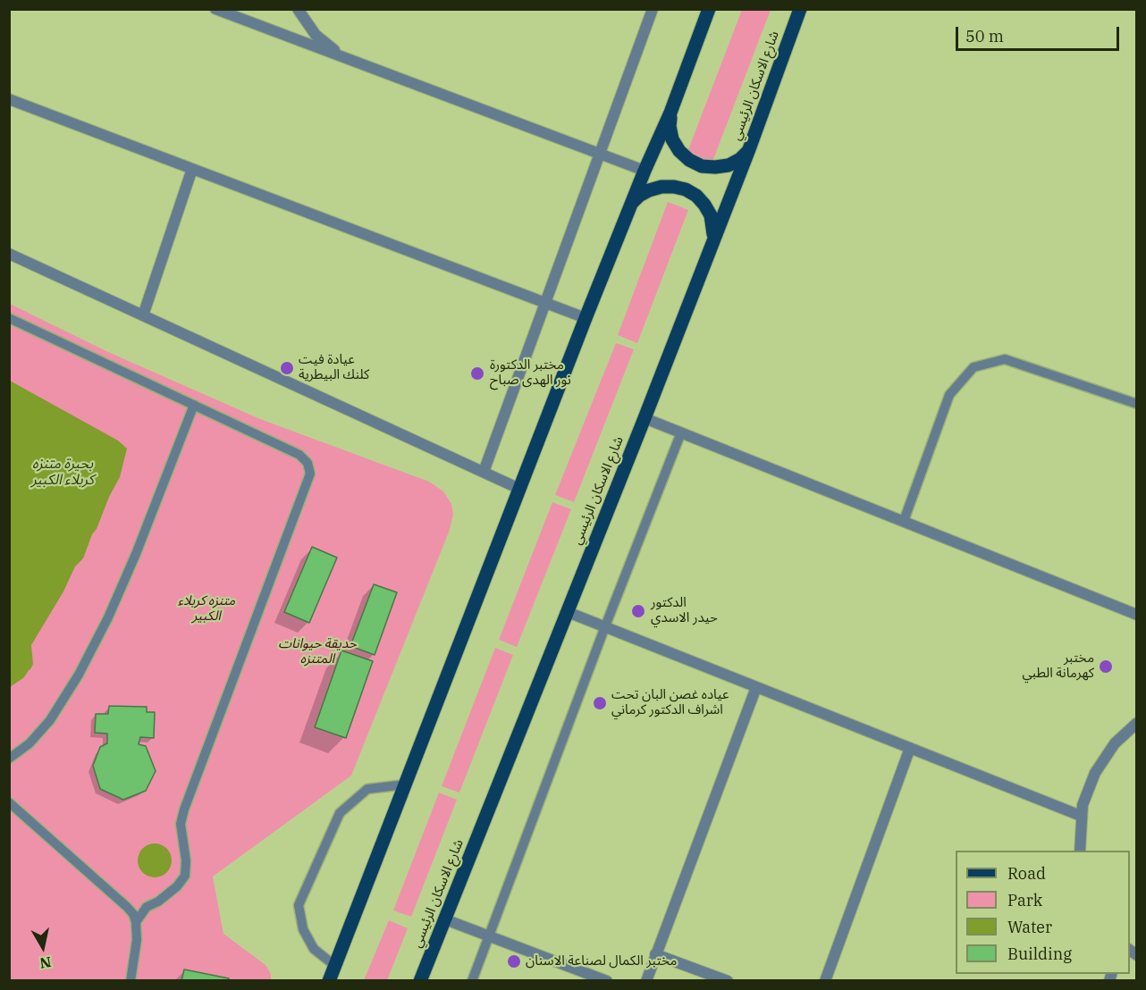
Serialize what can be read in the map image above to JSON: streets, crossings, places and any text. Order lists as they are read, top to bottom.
{
  "streets": {
    "main road": ["شارع الاسكان الرئيسي"]
  },
  "water": ["بحيرة متنزه كربلاء الكبير"],
  "parks": ["متنزه كربلاء الكبير", "حديقة حيوانات المتنزه"],
  "places": [
    "عيادة فيت كلنك البيطرية",
    "مختبر الدكتورة نور الهدى صباح",
    "الدكتور حيدر الاسدي",
    "مختبر كهرمانة الطبي",
    "عياده غصن البان تحت اشراف الدكتور كرماني",
    "مختبر الكمال لصناعة الاسنان"
  ],
  "legend": [
    "Road",
    "Park",
    "Water",
    "Building"
  ],
  "scale_bar": "50 m",
  "north": "bottom"
}
